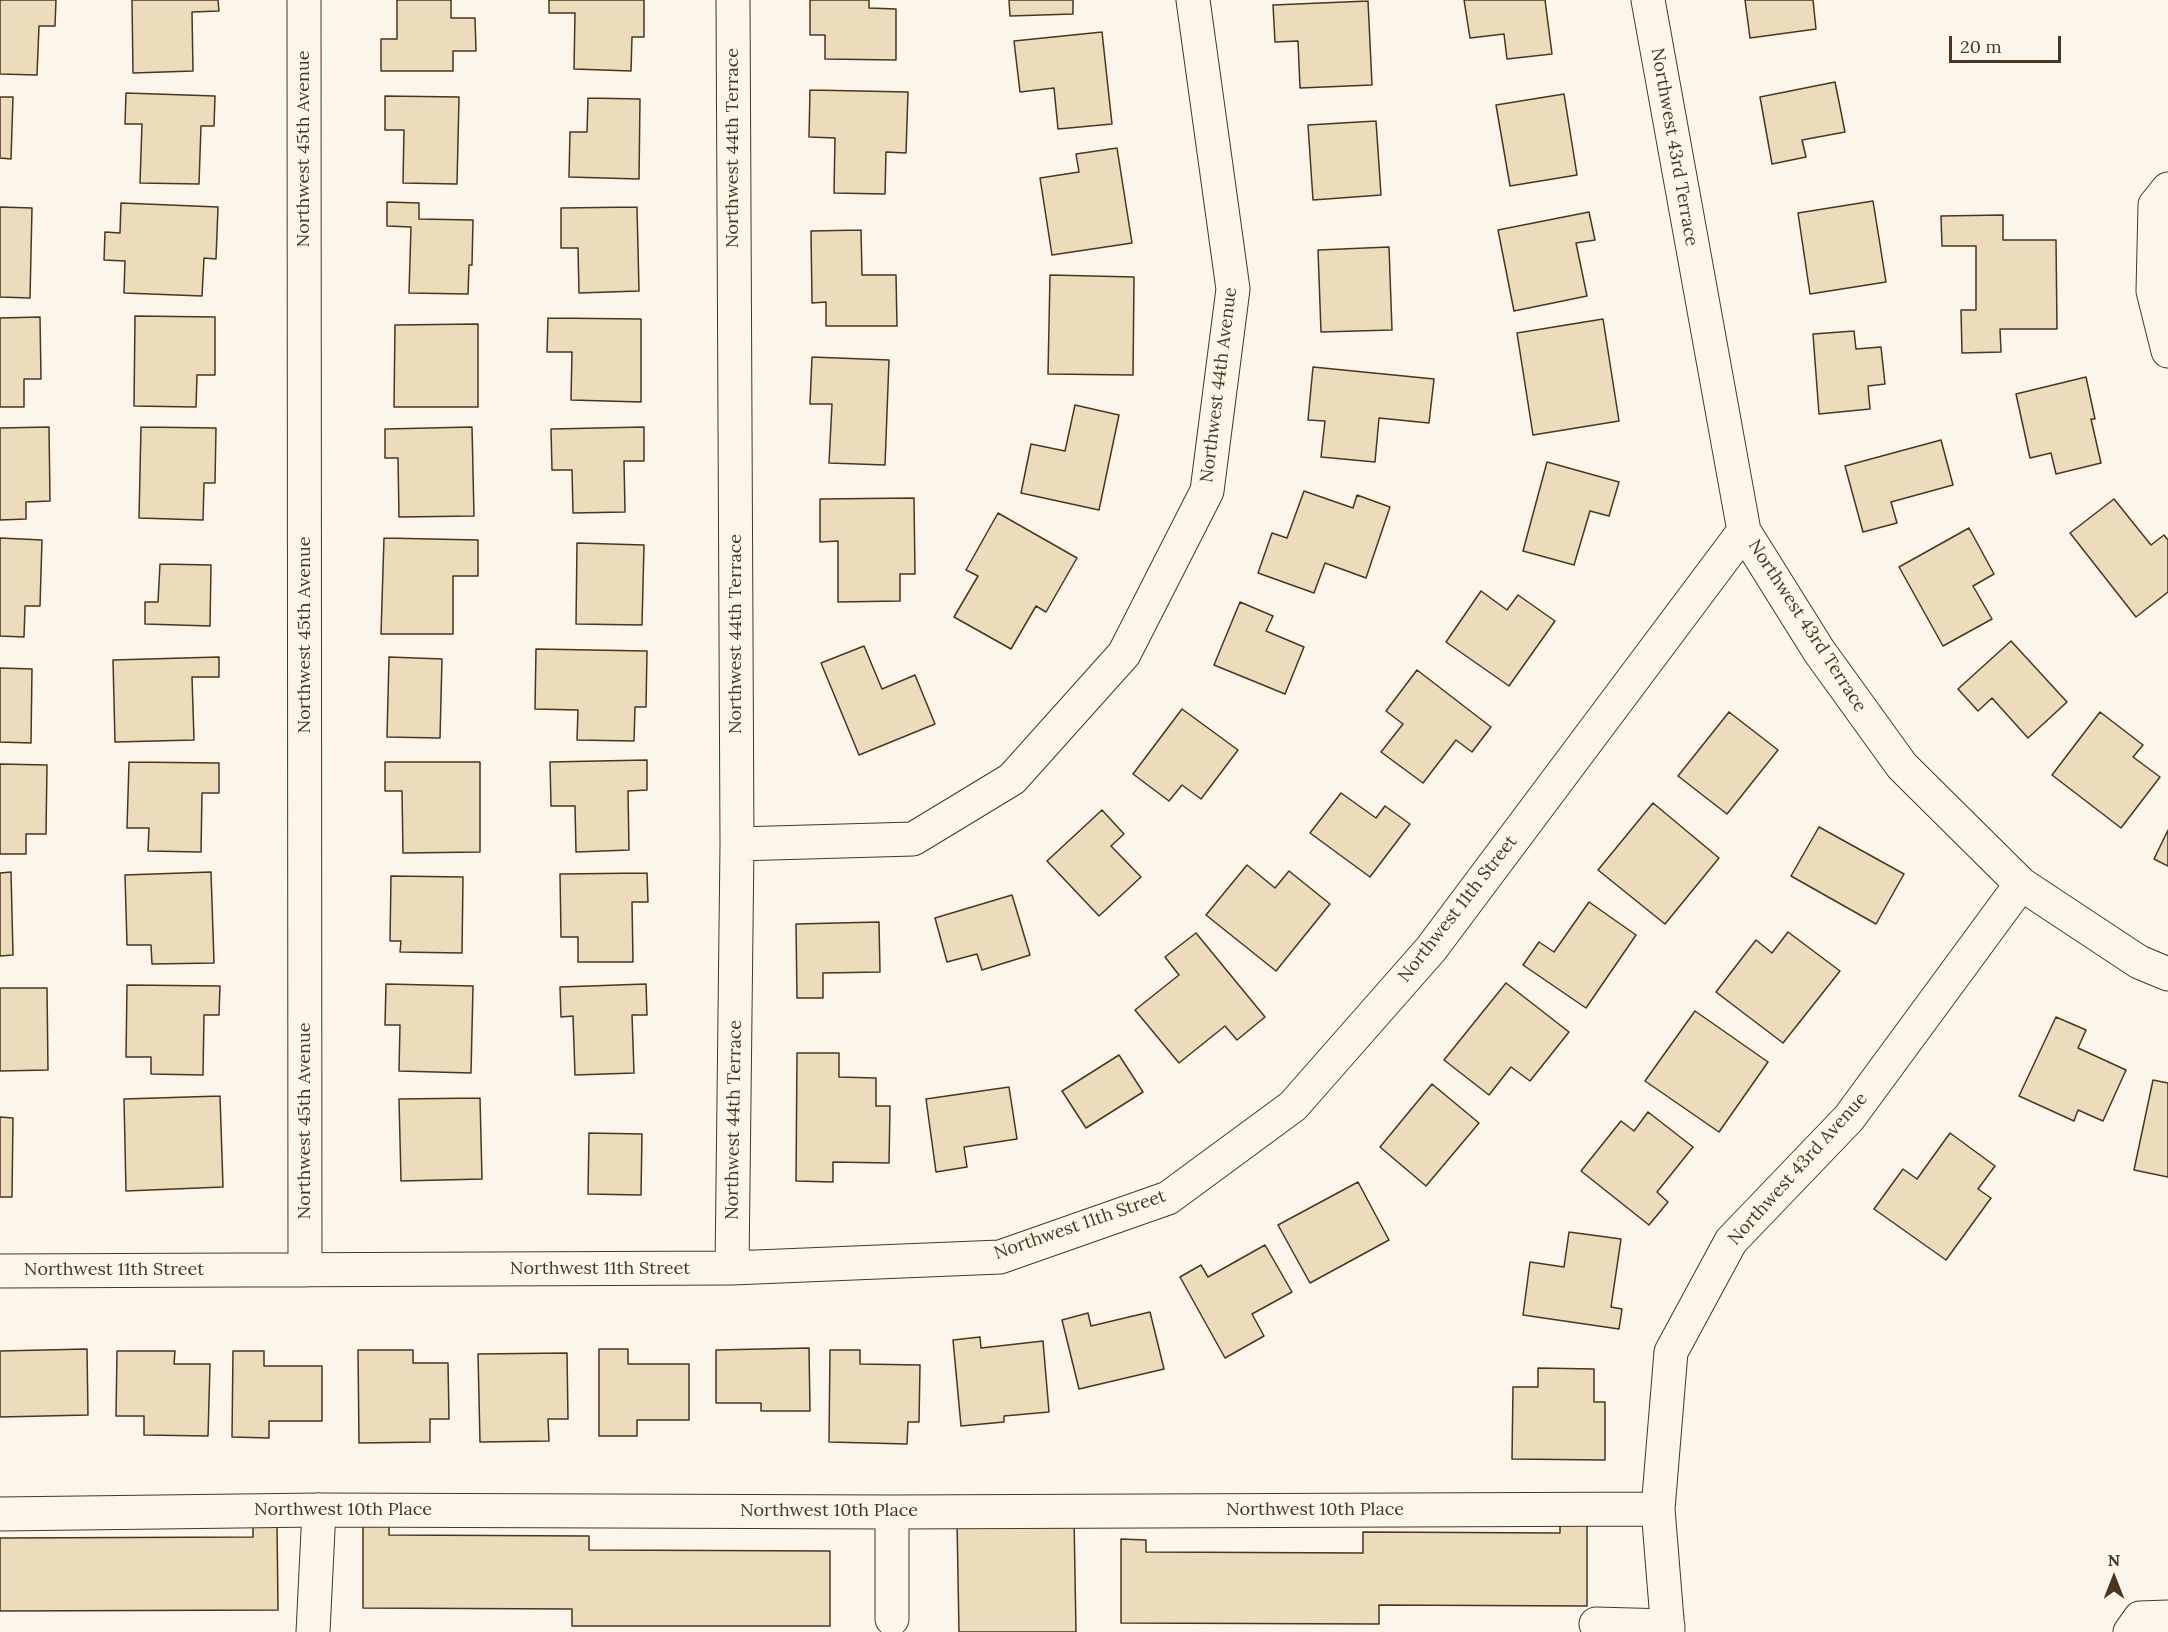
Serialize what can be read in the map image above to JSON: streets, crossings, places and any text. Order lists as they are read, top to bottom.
{
  "streets": {
    "street": [
      "Northwest 43rd Terrace",
      "Northwest 44th Terrace",
      "Northwest 45th Avenue",
      "Northwest 44th Avenue",
      "Northwest 11th Street",
      "Northwest 43rd Avenue",
      "Northwest 10th Place"
    ]
  },
  "crossings": [
    ["Northwest 43rd Terrace", "Northwest 11th Street"],
    ["Northwest 43rd Terrace", "Northwest 43rd Avenue"],
    ["Northwest 44th Terrace", "Northwest 44th Avenue"],
    ["Northwest 44th Terrace", "Northwest 11th Street"],
    ["Northwest 45th Avenue", "Northwest 11th Street"],
    ["Northwest 43rd Avenue", "Northwest 10th Place"]
  ],
  "scale_bar": "20 m",
  "north": "top"
}
